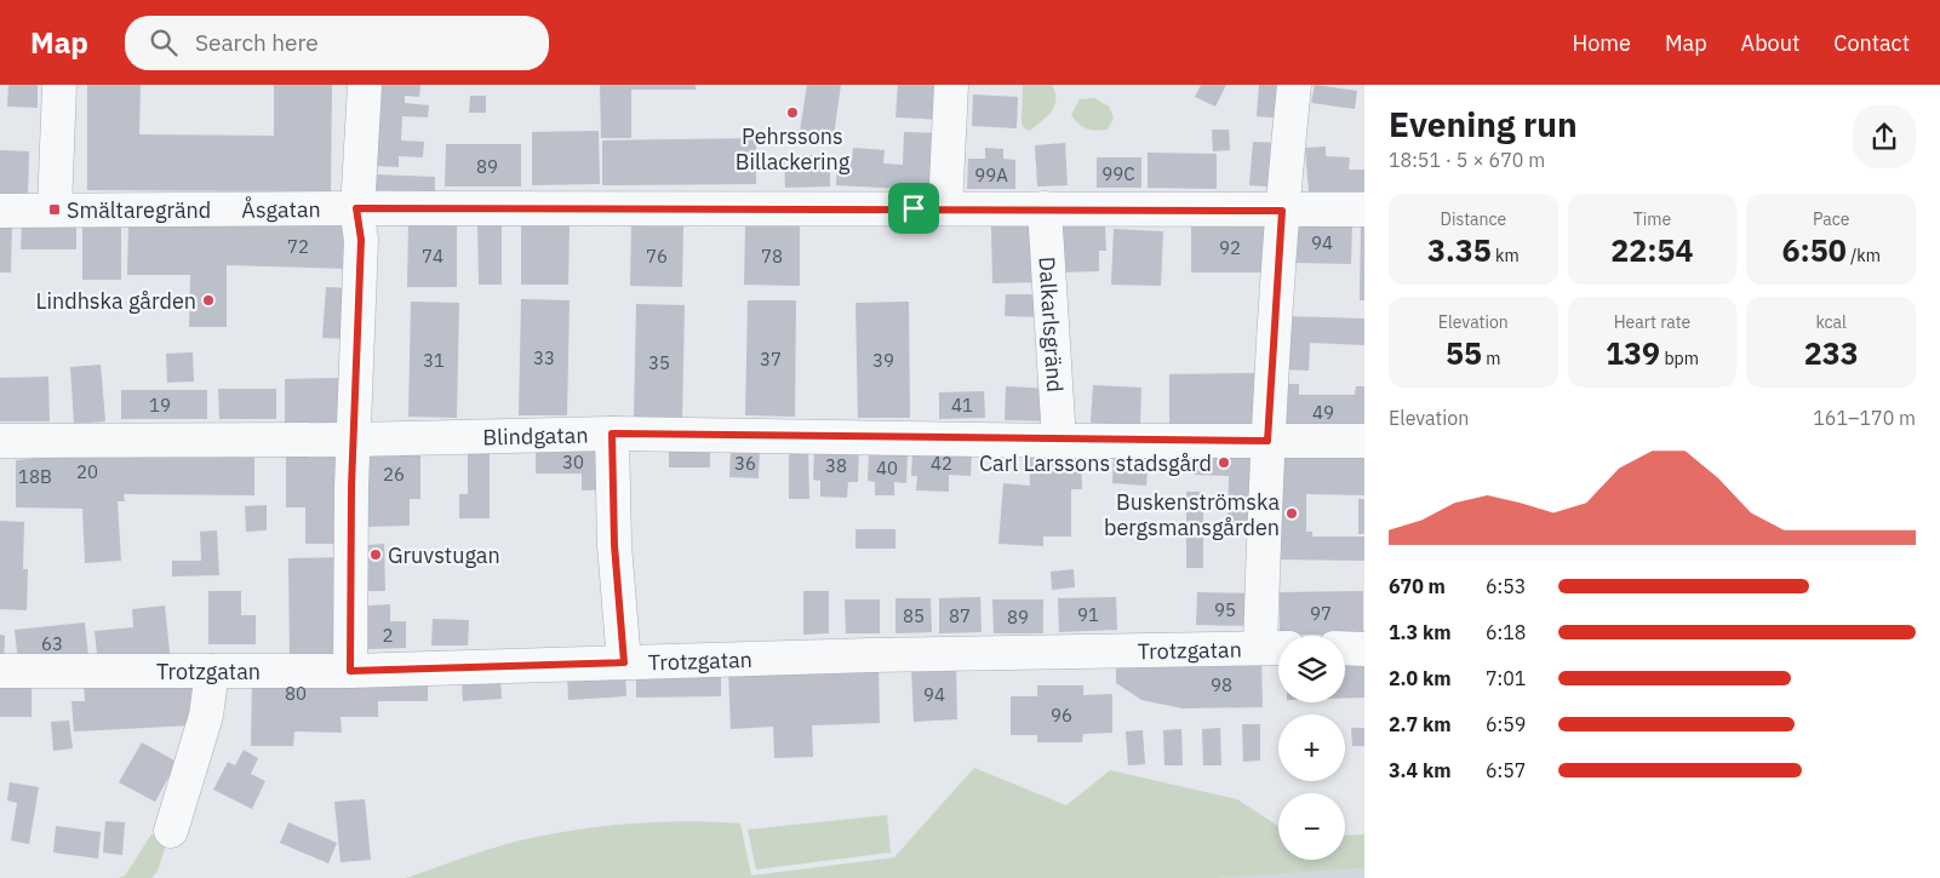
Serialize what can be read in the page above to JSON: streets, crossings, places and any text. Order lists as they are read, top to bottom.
{
  "streets": {
    "street": [
      "Åsgatan",
      "Dalkarlsgränd",
      "Blindgatan",
      "Trotzgatan"
    ]
  },
  "crossings": [
    ["Åsgatan", "Dalkarlsgränd"],
    ["Dalkarlsgränd", "Blindgatan"]
  ],
  "places": {
    "other": [
      "Pehrssons Billackering",
      "Lindhska gården",
      "Carl Larssons stadsgård",
      "Buskenströmska bergsmansgården",
      "Gruvstugan"
    ],
    "transit": ["Smältaregränd"]
  },
  "house_numbers": [
    "89",
    "99C",
    "99A",
    "94",
    "72",
    "92",
    "74",
    "76",
    "78",
    "33",
    "37",
    "31",
    "39",
    "35",
    "19",
    "41",
    "49",
    "30",
    "36",
    "42",
    "38",
    "40",
    "20",
    "26",
    "18B",
    "95",
    "97",
    "91",
    "85",
    "87",
    "89",
    "2",
    "63",
    "98",
    "80",
    "94",
    "96"
  ],
  "page": {
    "header": "Map",
    "search": "Search here",
    "nav": [
      "Home",
      "Map",
      "About",
      "Contact"
    ],
    "heading": ["Evening run", "18:51 · 5 × 670 m"],
    "stats": [
      ["Distance", "3.35 km"],
      ["Time", "22:54"],
      ["Pace", "6:50 /km"],
      ["Elevation", "55 m"],
      ["Heart rate", "139 bpm"],
      ["kcal", "233"]
    ],
    "chart": ["Elevation", "161–170 m"],
    "list": [
      {
        "name": "670 m",
        "note": "6:53"
      },
      {
        "name": "1.3 km",
        "note": "6:18"
      },
      {
        "name": "2.0 km",
        "note": "7:01"
      },
      {
        "name": "2.7 km",
        "note": "6:59"
      },
      {
        "name": "3.4 km",
        "note": "6:57"
      }
    ],
    "map_buttons": ["+", "−"]
  }
}
